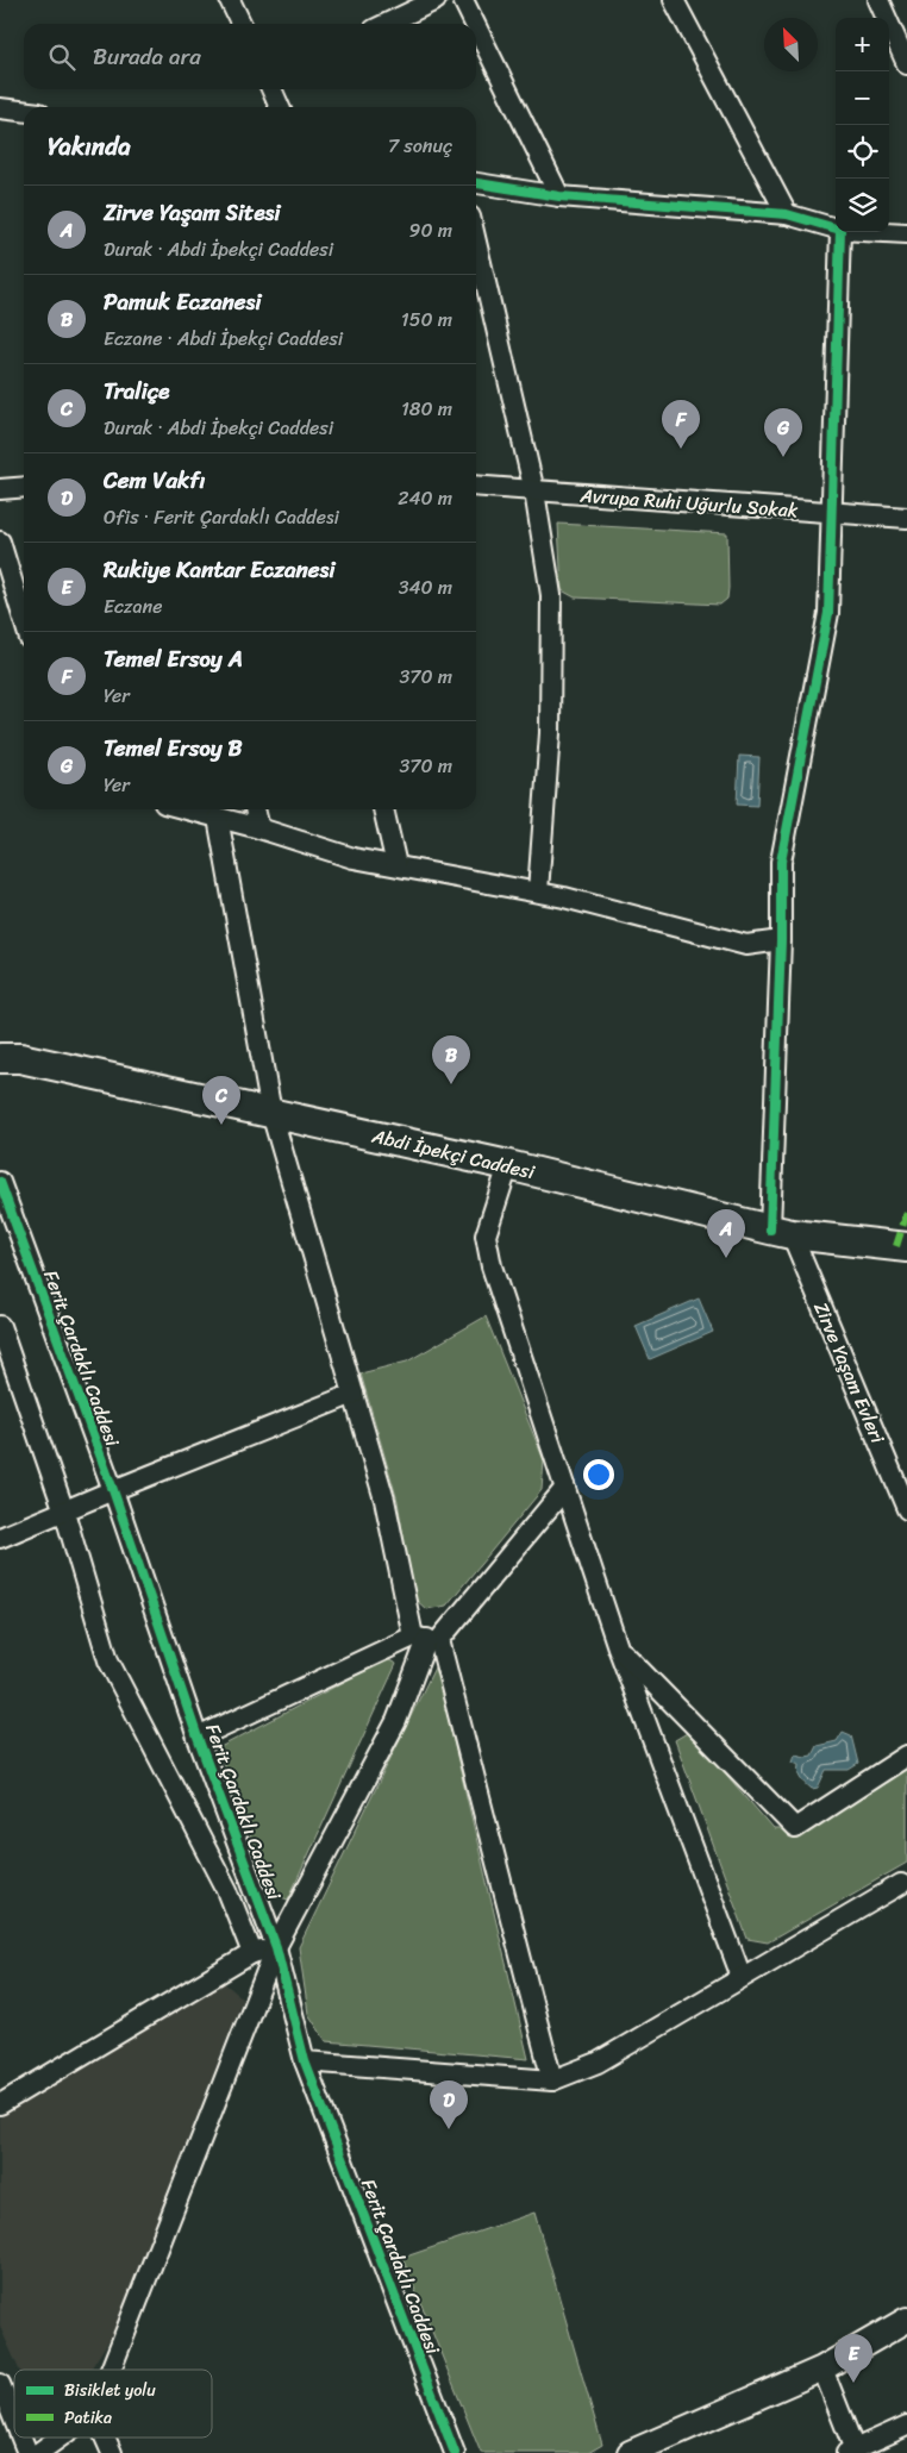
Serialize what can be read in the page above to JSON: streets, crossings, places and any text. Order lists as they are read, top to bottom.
{
  "streets": {
    "main road": ["Abdi İpekçi Caddesi"],
    "street": ["Avrupa Ruhi Uğurlu Sokak", "Ferit Çardaklı Caddesi", "Zirve Yaşam Evleri"]
  },
  "crossings": [
    ["Abdi İpekçi Caddesi", "Zirve Yaşam Evleri"]
  ],
  "legend": ["Bisiklet yolu", "Patika"],
  "north": "top left",
  "page": {
    "map_buttons": ["+", "−"],
    "search": "Burada ara",
    "heading": ["Yakında", "7 sonuç"],
    "list": [
      {
        "mark": "A",
        "name": "Zirve Yaşam Sitesi",
        "note": "Durak · Abdi İpekçi Caddesi",
        "value": "90 m"
      },
      {
        "mark": "B",
        "name": "Pamuk Eczanesi",
        "note": "Eczane · Abdi İpekçi Caddesi",
        "value": "150 m"
      },
      {
        "mark": "C",
        "name": "Traliçe",
        "note": "Durak · Abdi İpekçi Caddesi",
        "value": "180 m"
      },
      {
        "mark": "D",
        "name": "Cem Vakfı",
        "note": "Ofis · Ferit Çardaklı Caddesi",
        "value": "240 m"
      },
      {
        "mark": "E",
        "name": "Rukiye Kantar Eczanesi",
        "note": "Eczane",
        "value": "340 m"
      },
      {
        "mark": "F",
        "name": "Temel Ersoy A",
        "note": "Yer",
        "value": "370 m"
      },
      {
        "mark": "G",
        "name": "Temel Ersoy B",
        "note": "Yer",
        "value": "370 m"
      }
    ],
    "pins": [
      "F",
      "G",
      "B",
      "C",
      "A",
      "D",
      "E"
    ]
  }
}
